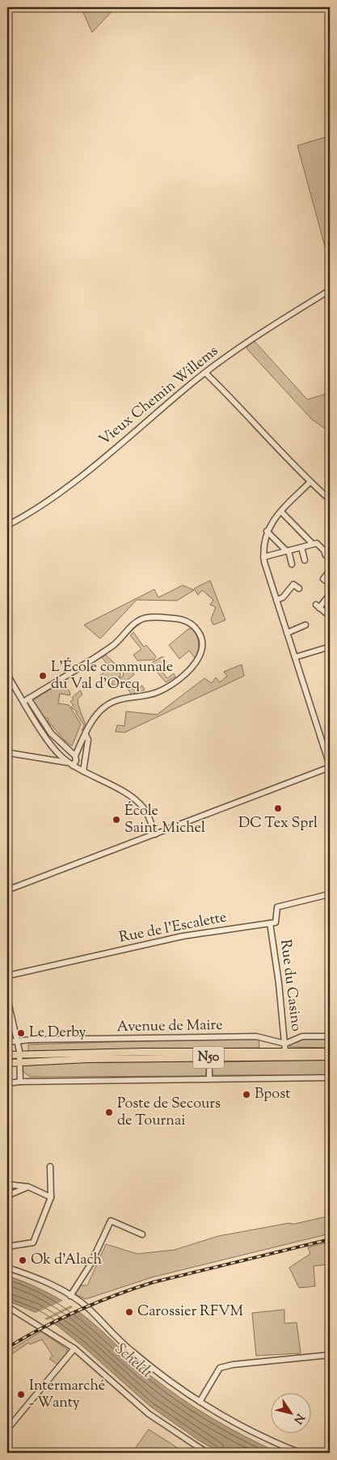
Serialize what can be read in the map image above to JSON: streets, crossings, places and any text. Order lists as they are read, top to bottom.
{
  "streets": {
    "main road": ["Avenue de Maire", "N50"],
    "street": ["Vieux Chemin Willems", "Rue de l'Escalette", "Rue du Casino"]
  },
  "crossings": [
    ["Rue de l'Escalette", "Rue du Casino"],
    ["Rue du Casino", "Avenue de Maire"]
  ],
  "water": ["Scheldt"],
  "places": [
    "L'École communale du Val d’Orcq",
    "DC Tex Sprl",
    "École Saint-Michel",
    "Le Derby",
    "Bpost",
    "Poste de Secours de Tournai",
    "Ok d'Alach",
    "Carossier RFVM",
    "Intermarché - Wanty"
  ],
  "north": "bottom right"
}
